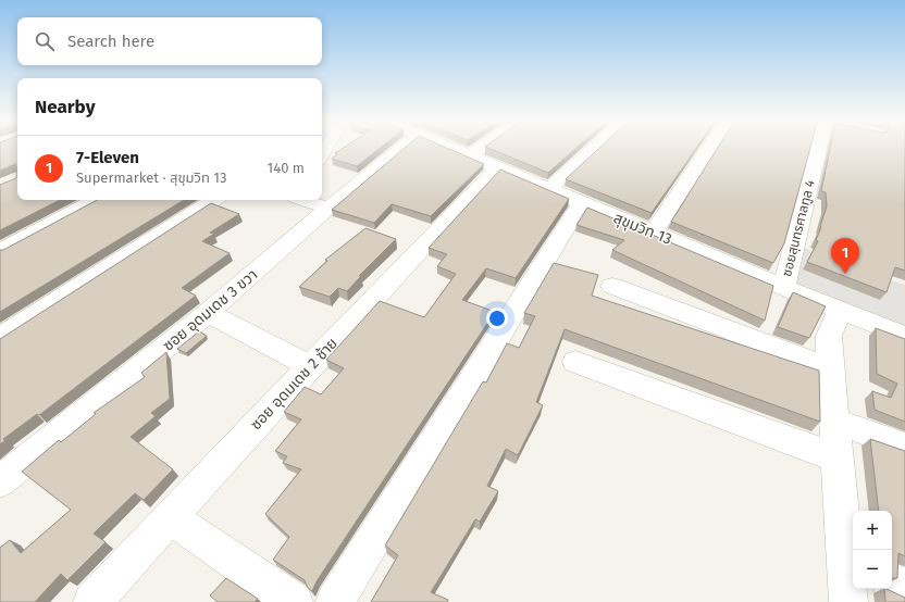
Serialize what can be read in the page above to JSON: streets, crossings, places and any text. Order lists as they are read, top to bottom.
{
  "streets": {
    "street": [
      "สุขุมวิท 13",
      "ซอยสุนทรศาลทูล 4",
      "ซอย อุดมเดช 3 ขวา",
      "ซอย อุดมเดช 2 ซ้าย"
    ]
  },
  "crossings": [
    ["สุขุมวิท 13", "ซอยสุนทรศาลทูล 4"],
    ["สุขุมวิท 13", "ซอย อุดมเดช 2 ซ้าย"]
  ],
  "page": {
    "search": "Search here",
    "heading": "Nearby",
    "list": [
      {
        "mark": "1",
        "name": "7-Eleven",
        "note": "Supermarket · สุขุมวิท 13",
        "value": "140 m"
      }
    ],
    "pins": "1",
    "map_buttons": ["+", "−"]
  }
}
